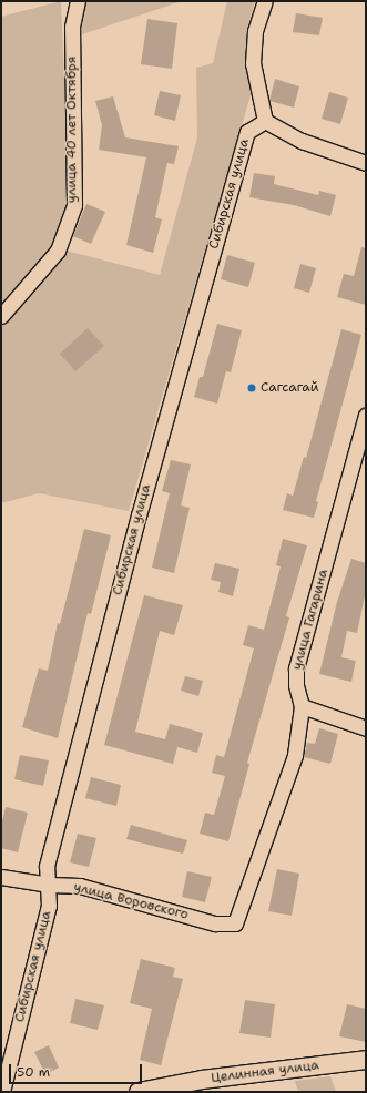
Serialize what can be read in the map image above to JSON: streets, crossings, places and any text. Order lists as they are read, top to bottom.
{
  "streets": {
    "street": [
      "улица 40 лет Октября",
      "Сибирская улица",
      "улица Гагарина",
      "улица Воровского",
      "Целинная улица"
    ]
  },
  "crossings": [
    ["Сибирская улица", "улица Воровского"],
    ["улица Гагарина", "улица Воровского"]
  ],
  "places": ["Сагсагай"],
  "scale_bar": "50 m"
}
